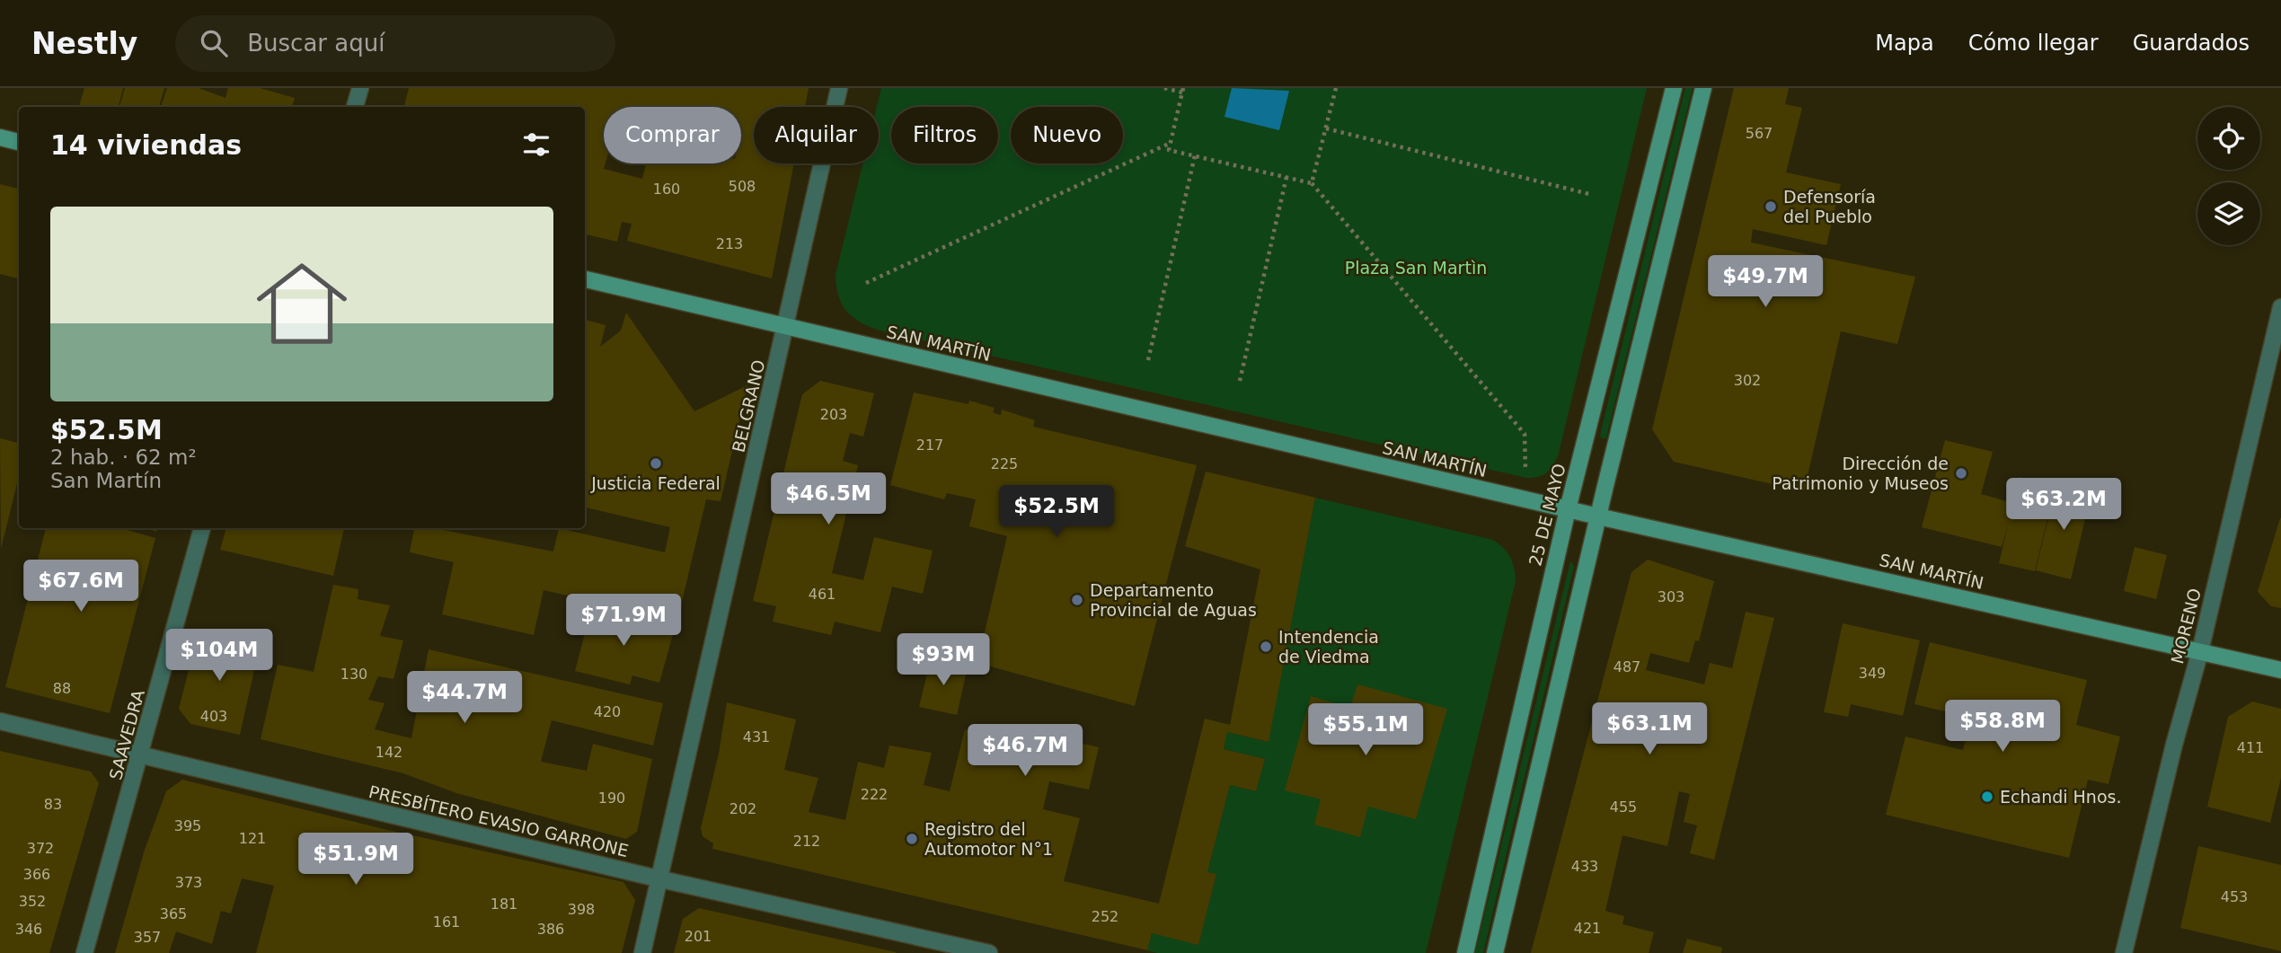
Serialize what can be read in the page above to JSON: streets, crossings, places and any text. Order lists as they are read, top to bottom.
{
  "streets": {
    "main road": ["SAN MARTÍN", "25 DE MAYO"],
    "street": [
      "BELGRANO",
      "MORENO",
      "SAAVEDRA",
      "PRESBÍTERO EVASIO GARRONE"
    ]
  },
  "crossings": [
    ["SAN MARTÍN", "BELGRANO"],
    ["SAN MARTÍN", "25 DE MAYO"],
    ["SAN MARTÍN", "MORENO"],
    ["BELGRANO", "PRESBÍTERO EVASIO GARRONE"],
    ["SAAVEDRA", "PRESBÍTERO EVASIO GARRONE"]
  ],
  "parks": ["Plaza San Martìn"],
  "places": [
    "Defensoría del Pueblo",
    "Justicia Federal",
    "Dirección de Patrimonio y Museos",
    "Departamento Provincial de Aguas",
    "Intendencia de Viedma",
    "Echandi Hnos.",
    "Registro del Automotor N°1"
  ],
  "house_numbers": [
    "567",
    "508",
    "160",
    "213",
    "302",
    "203",
    "217",
    "225",
    "461",
    "303",
    "487",
    "349",
    "130",
    "88",
    "420",
    "403",
    "431",
    "411",
    "142",
    "222",
    "190",
    "83",
    "455",
    "202",
    "395",
    "121",
    "212",
    "372",
    "433",
    "366",
    "373",
    "453",
    "352",
    "181",
    "398",
    "365",
    "252",
    "161",
    "421",
    "346",
    "386",
    "201",
    "357"
  ],
  "page": {
    "header": "Nestly",
    "search": "Buscar aquí",
    "nav": ["Mapa", "Cómo llegar", "Guardados"],
    "chip": [
      "Comprar",
      "Alquilar",
      "Filtros",
      "Nuevo"
    ],
    "heading": "14 viviendas",
    "list": [
      {
        "name": "$52.5M",
        "note": "2 hab. · 62 m² · San Martín"
      }
    ],
    "price": [
      "$49.7M",
      "$46.5M",
      "$63.2M",
      "$52.5M",
      "$67.6M",
      "$71.9M",
      "$104M",
      "$93M",
      "$44.7M",
      "$58.8M",
      "$63.1M",
      "$55.1M",
      "$46.7M",
      "$51.9M"
    ]
  }
}
